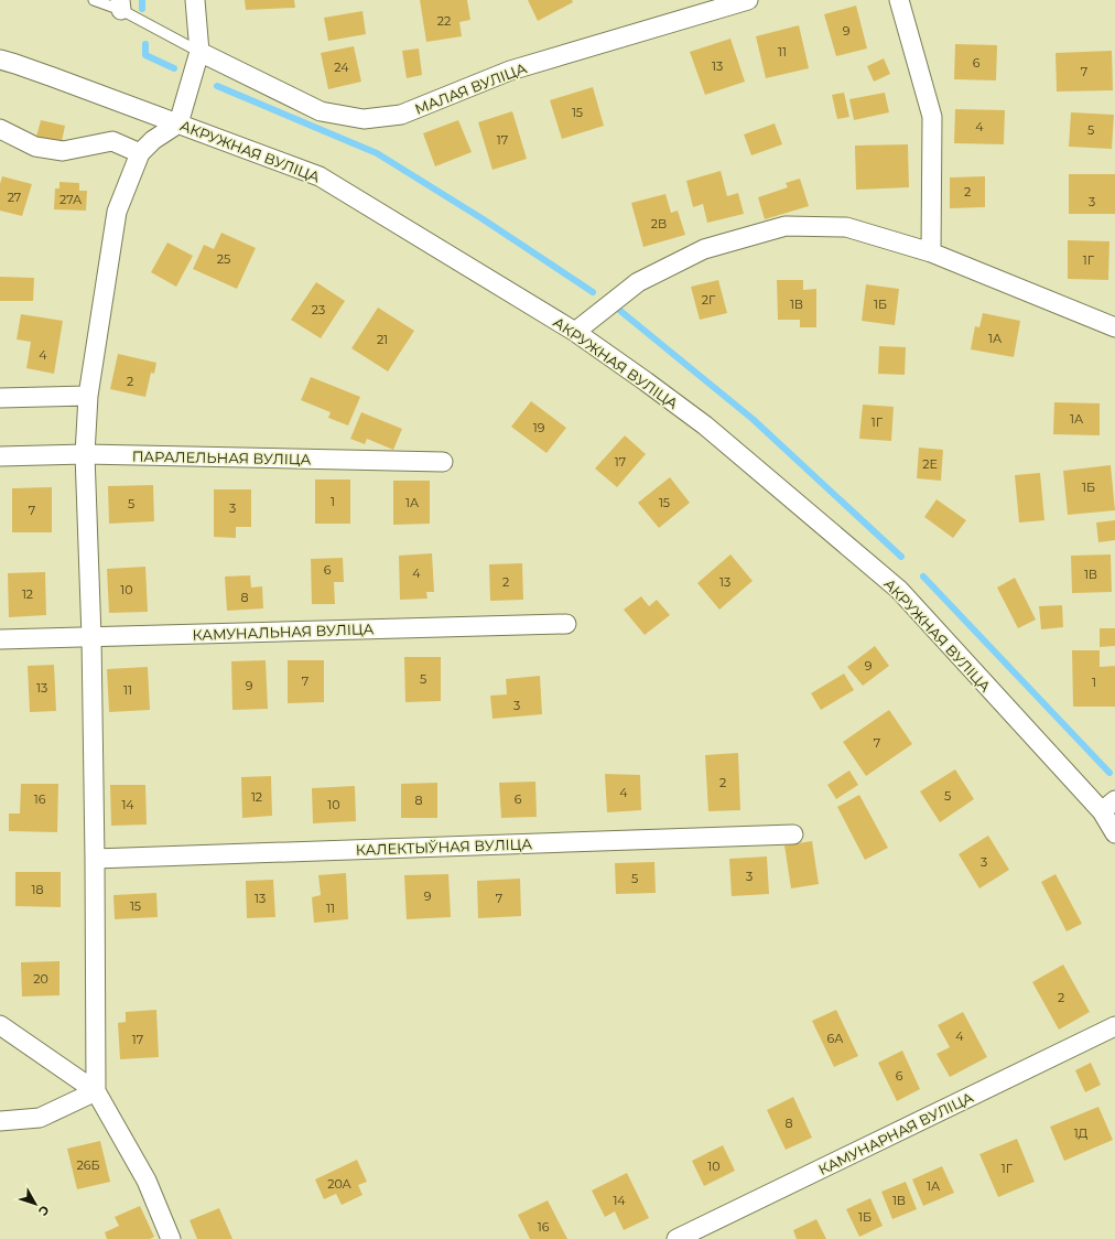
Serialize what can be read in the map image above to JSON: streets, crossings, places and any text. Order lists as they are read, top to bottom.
{
  "streets": {
    "street": [
      "МАЛАЯ ВУЛІЦА",
      "АКРУЖНАЯ ВУЛІЦА",
      "ПАРАЛЕЛЬНАЯ ВУЛІЦА",
      "КАМУНАЛЬНАЯ ВУЛІЦА",
      "КАЛЕКТЫЎНАЯ ВУЛІЦА",
      "КАМУНАРНАЯ ВУЛІЦА"
    ]
  },
  "house_numbers": [
    "22",
    "9",
    "11",
    "6",
    "13",
    "24",
    "7",
    "15",
    "4",
    "5",
    "17",
    "2",
    "27",
    "27А",
    "3",
    "2В",
    "25",
    "1Г",
    "2Г",
    "1В",
    "1Б",
    "23",
    "1А",
    "21",
    "4",
    "2",
    "1А",
    "1Г",
    "19",
    "17",
    "2Е",
    "1Б",
    "1",
    "1А",
    "15",
    "5",
    "3",
    "7",
    "6",
    "4",
    "1В",
    "2",
    "13",
    "10",
    "12",
    "8",
    "9",
    "5",
    "7",
    "1",
    "9",
    "13",
    "11",
    "3",
    "7",
    "2",
    "4",
    "5",
    "12",
    "16",
    "6",
    "8",
    "14",
    "10",
    "3",
    "3",
    "5",
    "18",
    "9",
    "13",
    "7",
    "15",
    "11",
    "20",
    "2",
    "4",
    "6А",
    "17",
    "6",
    "8",
    "1Д",
    "26Б",
    "10",
    "1Г",
    "20А",
    "1А",
    "14",
    "1В",
    "1Б",
    "16"
  ],
  "north": "bottom right"
}
